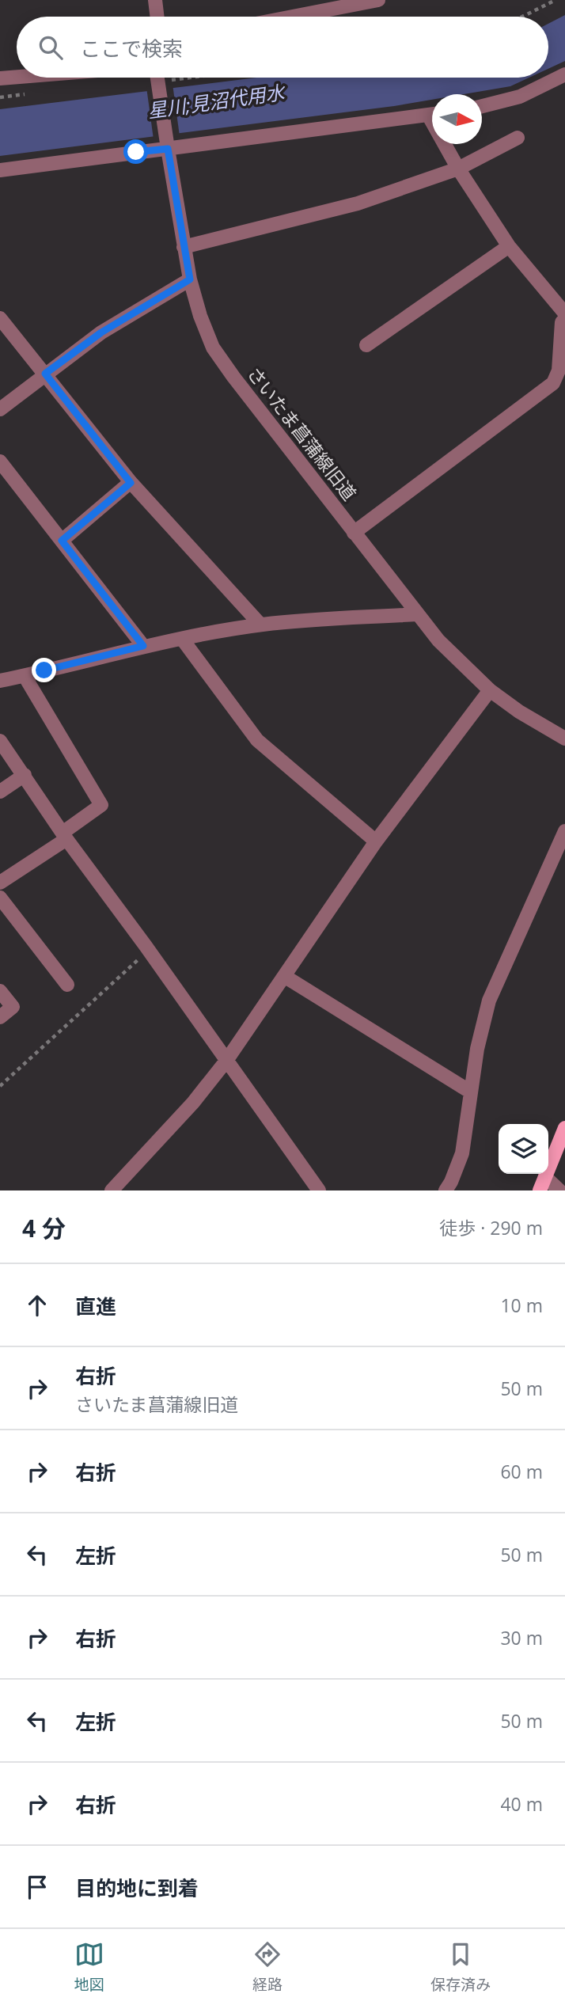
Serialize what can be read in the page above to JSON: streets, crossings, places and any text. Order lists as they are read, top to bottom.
{
  "streets": {
    "street": ["さいたま菖蒲線旧道"]
  },
  "water": ["星川;見沼代用水"],
  "north": "right",
  "page": {
    "search": "ここで検索",
    "heading": ["4 分", "徒歩 · 290 m"],
    "list": [
      ["直進", "10 m"],
      ["右折", "さいたま菖蒲線旧道", "50 m"],
      ["右折", "60 m"],
      ["左折", "50 m"],
      ["右折", "30 m"],
      ["左折", "50 m"],
      ["右折", "40 m"],
      "目的地に到着"
    ],
    "nav": ["地図", "経路", "保存済み"]
  }
}
